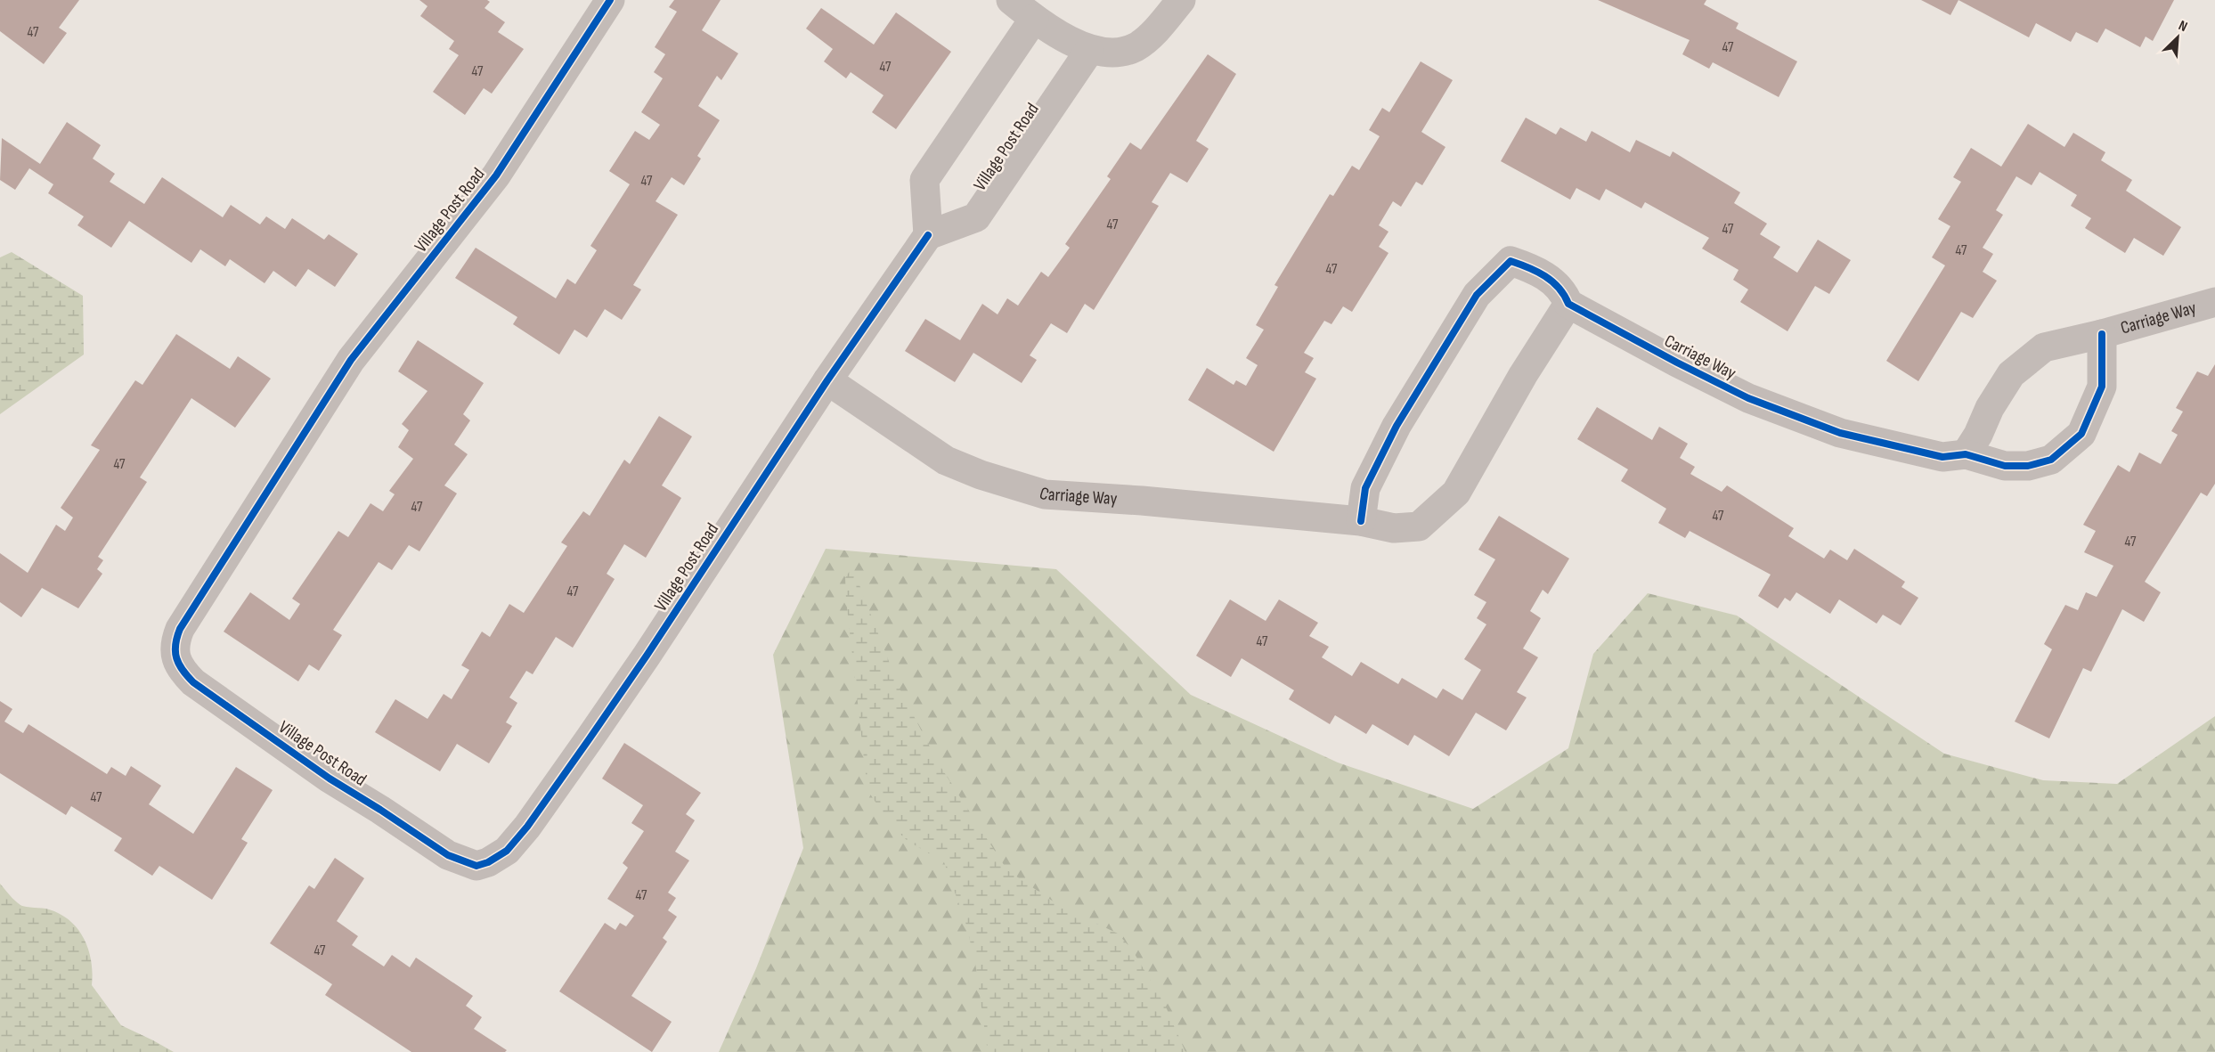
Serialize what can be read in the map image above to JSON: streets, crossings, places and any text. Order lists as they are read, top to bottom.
{
  "streets": {
    "street": ["Village Post Road", "Carriage Way"]
  },
  "crossings": [
    ["Village Post Road", "Carriage Way"]
  ],
  "house_numbers": [
    "47",
    "47",
    "47",
    "47",
    "47",
    "47",
    "47",
    "47",
    "47",
    "47",
    "47",
    "47",
    "47",
    "47",
    "47",
    "47",
    "47",
    "47"
  ],
  "north": "top right"
}
